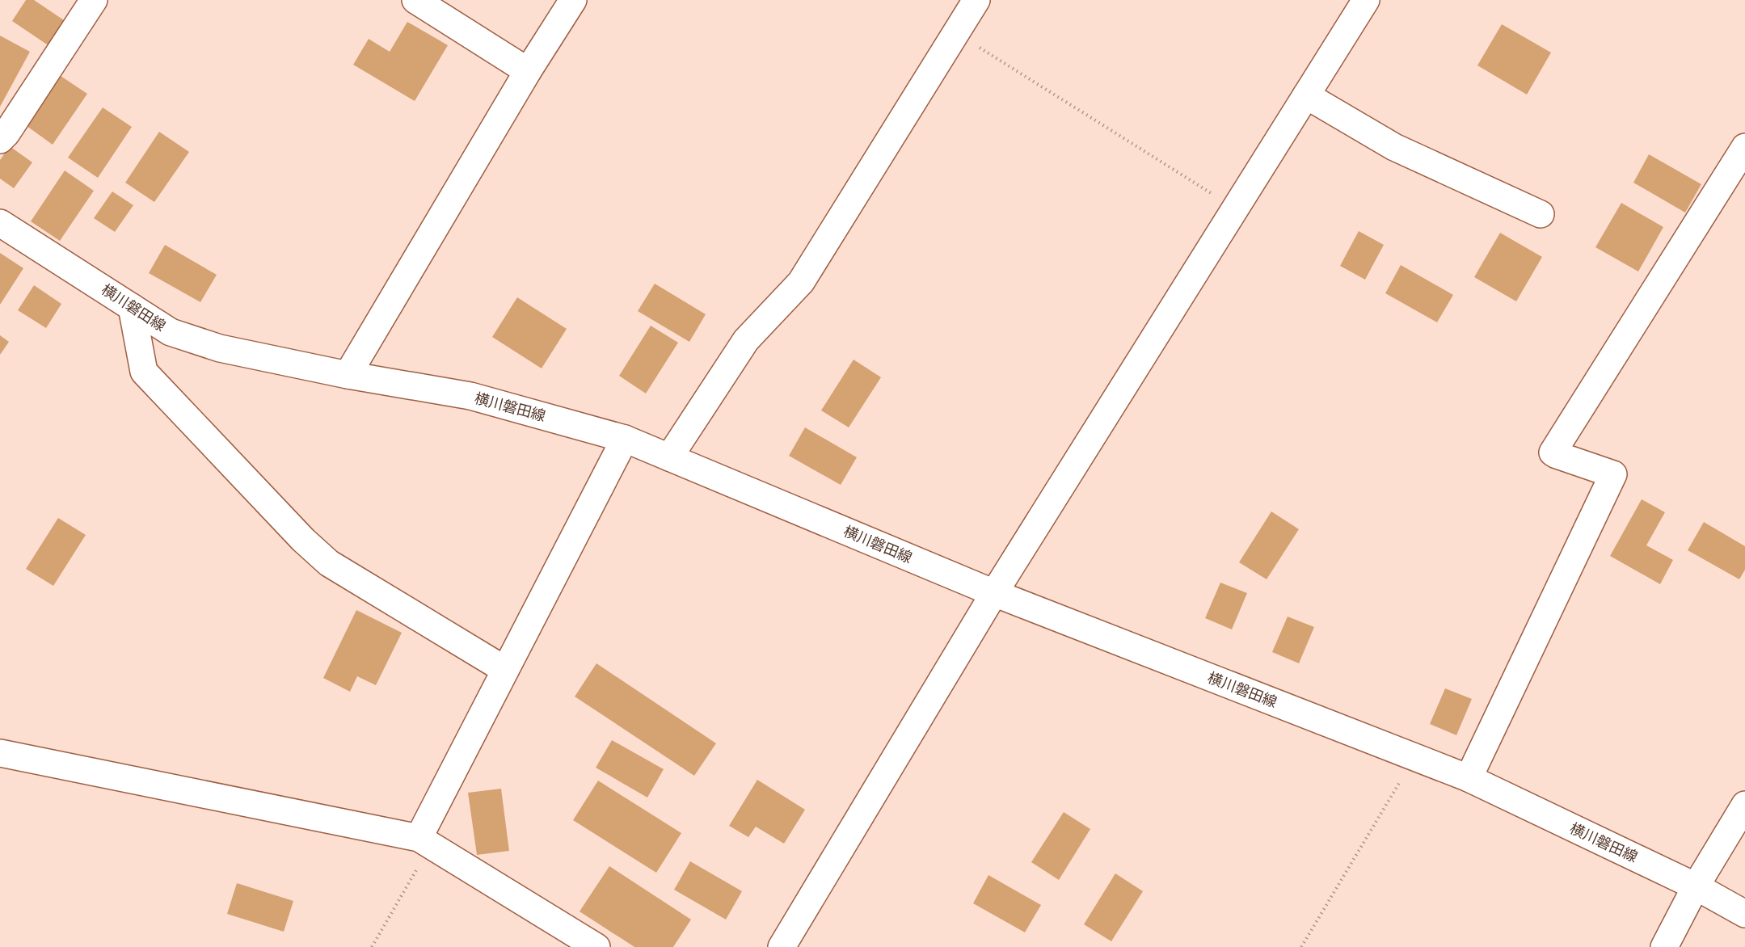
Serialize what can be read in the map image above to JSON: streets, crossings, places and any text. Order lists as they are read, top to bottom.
{
  "streets": {
    "street": ["横川磐田線"]
  }
}
